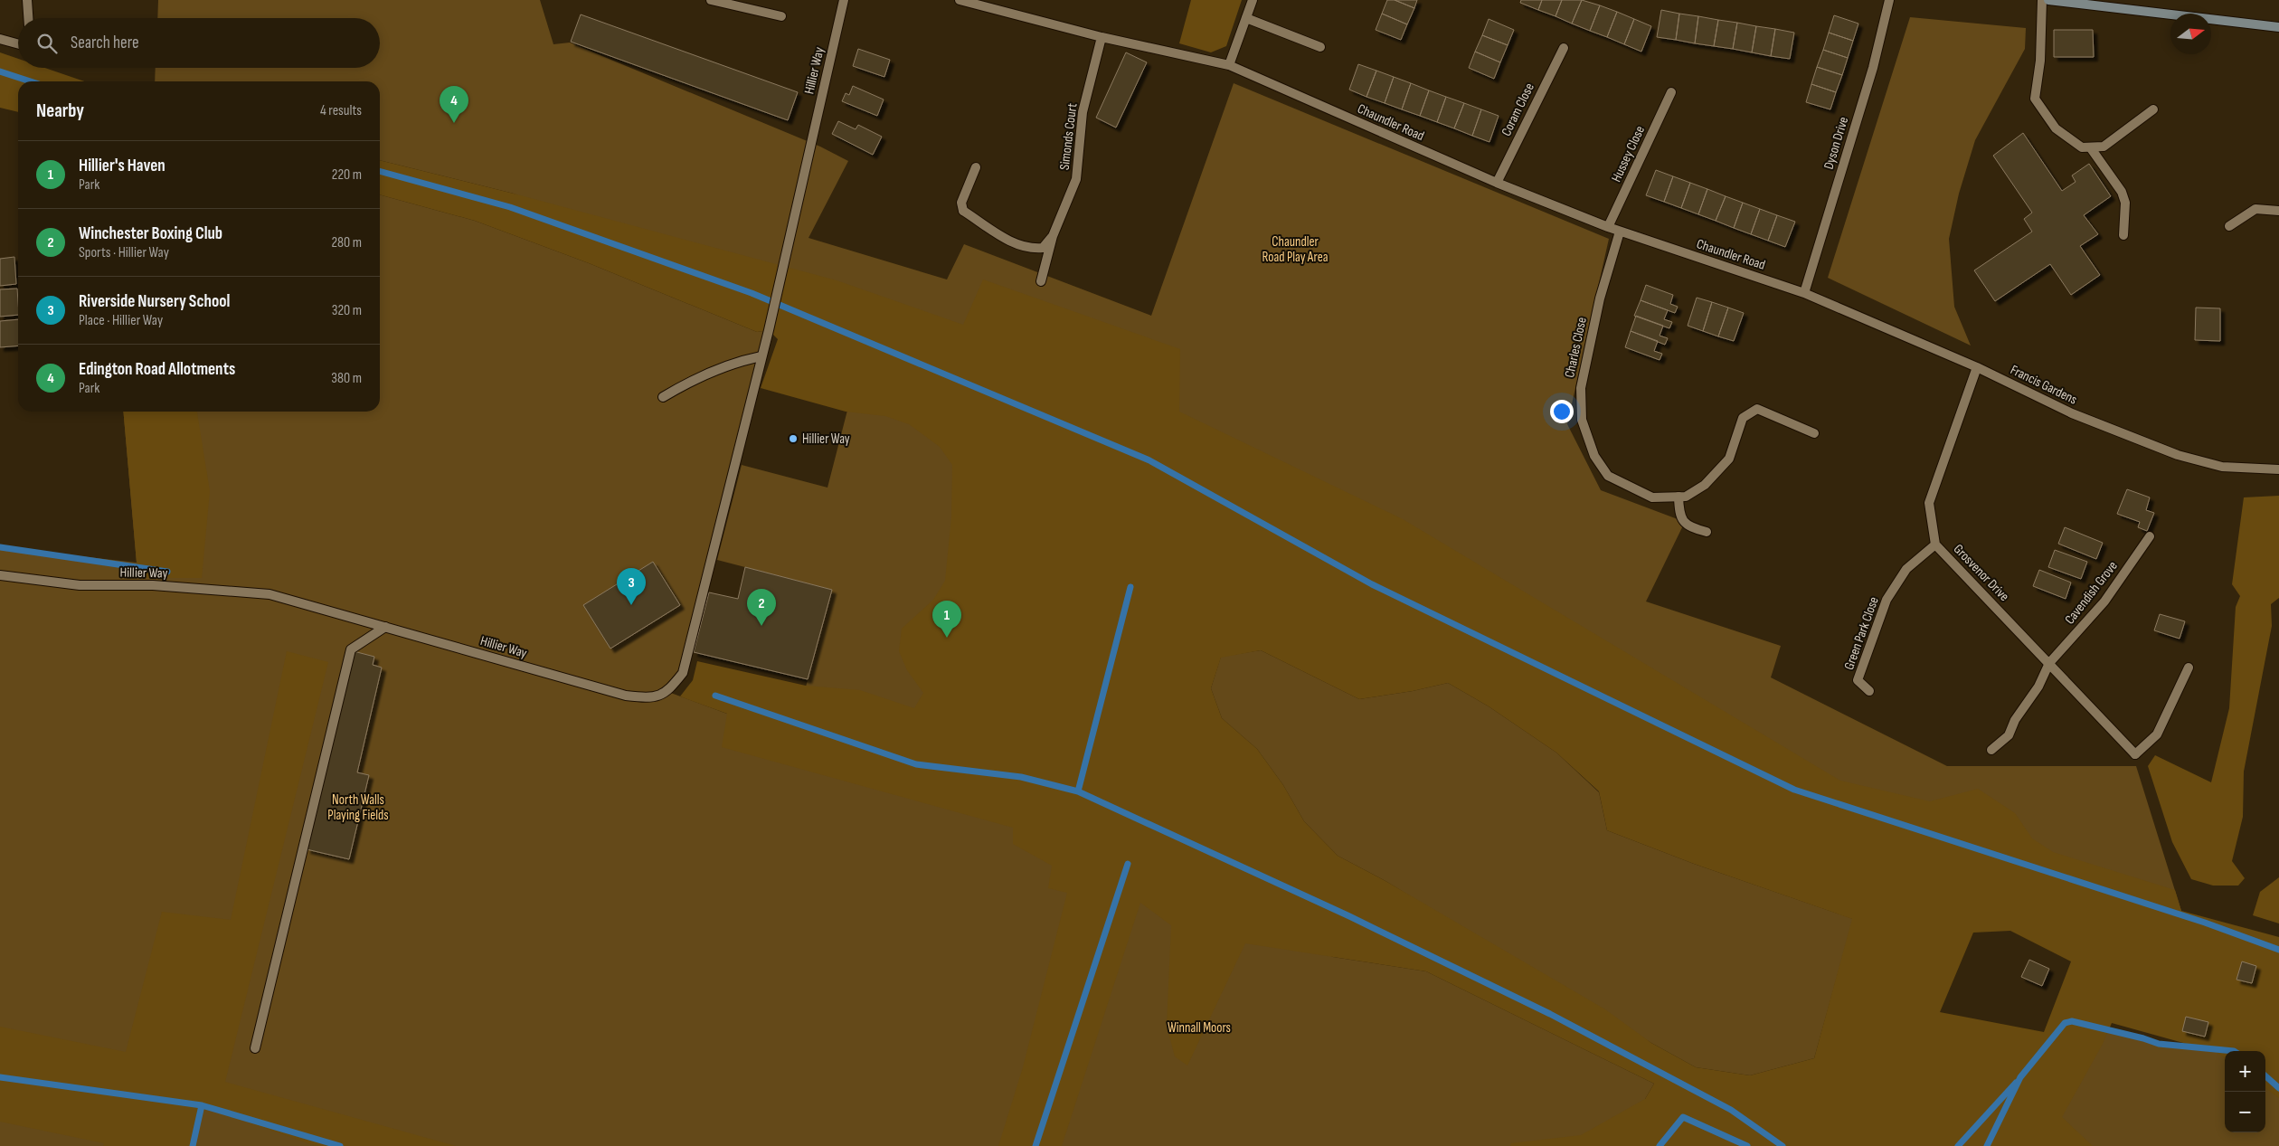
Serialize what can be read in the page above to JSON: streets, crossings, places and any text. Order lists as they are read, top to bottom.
{
  "streets": {
    "street": [
      "Hillier Way",
      "Coram Close",
      "Chaundler Road",
      "Simonds Court",
      "Dyson Drive",
      "Hussey Close",
      "Charles Close",
      "Francis Gardens",
      "Grosvenor Drive",
      "Cavendish Grove",
      "Green Park Close"
    ]
  },
  "crossings": [
    ["Coram Close", "Chaundler Road"],
    ["Chaundler Road", "Simonds Court"],
    ["Chaundler Road", "Dyson Drive"],
    ["Chaundler Road", "Hussey Close"],
    ["Chaundler Road", "Charles Close"],
    ["Chaundler Road", "Francis Gardens"],
    ["Dyson Drive", "Francis Gardens"],
    ["Francis Gardens", "Grosvenor Drive"],
    ["Grosvenor Drive", "Cavendish Grove"],
    ["Grosvenor Drive", "Green Park Close"]
  ],
  "parks": ["Chaundler Road Play Area", "North Walls Playing Fields", "Winnall Moors"],
  "places": ["Hillier Way"],
  "north": "right",
  "page": {
    "search": "Search here",
    "heading": ["Nearby", "4 results"],
    "pins": [
      "4",
      "3",
      "2",
      "1"
    ],
    "list": [
      {
        "mark": "1",
        "name": "Hillier's Haven",
        "note": "Park",
        "value": "220 m"
      },
      {
        "mark": "2",
        "name": "Winchester Boxing Club",
        "note": "Sports · Hillier Way",
        "value": "280 m"
      },
      {
        "mark": "3",
        "name": "Riverside Nursery School",
        "note": "Place · Hillier Way",
        "value": "320 m"
      },
      {
        "mark": "4",
        "name": "Edington Road Allotments",
        "note": "Park",
        "value": "380 m"
      }
    ],
    "map_buttons": ["+", "−"]
  }
}
